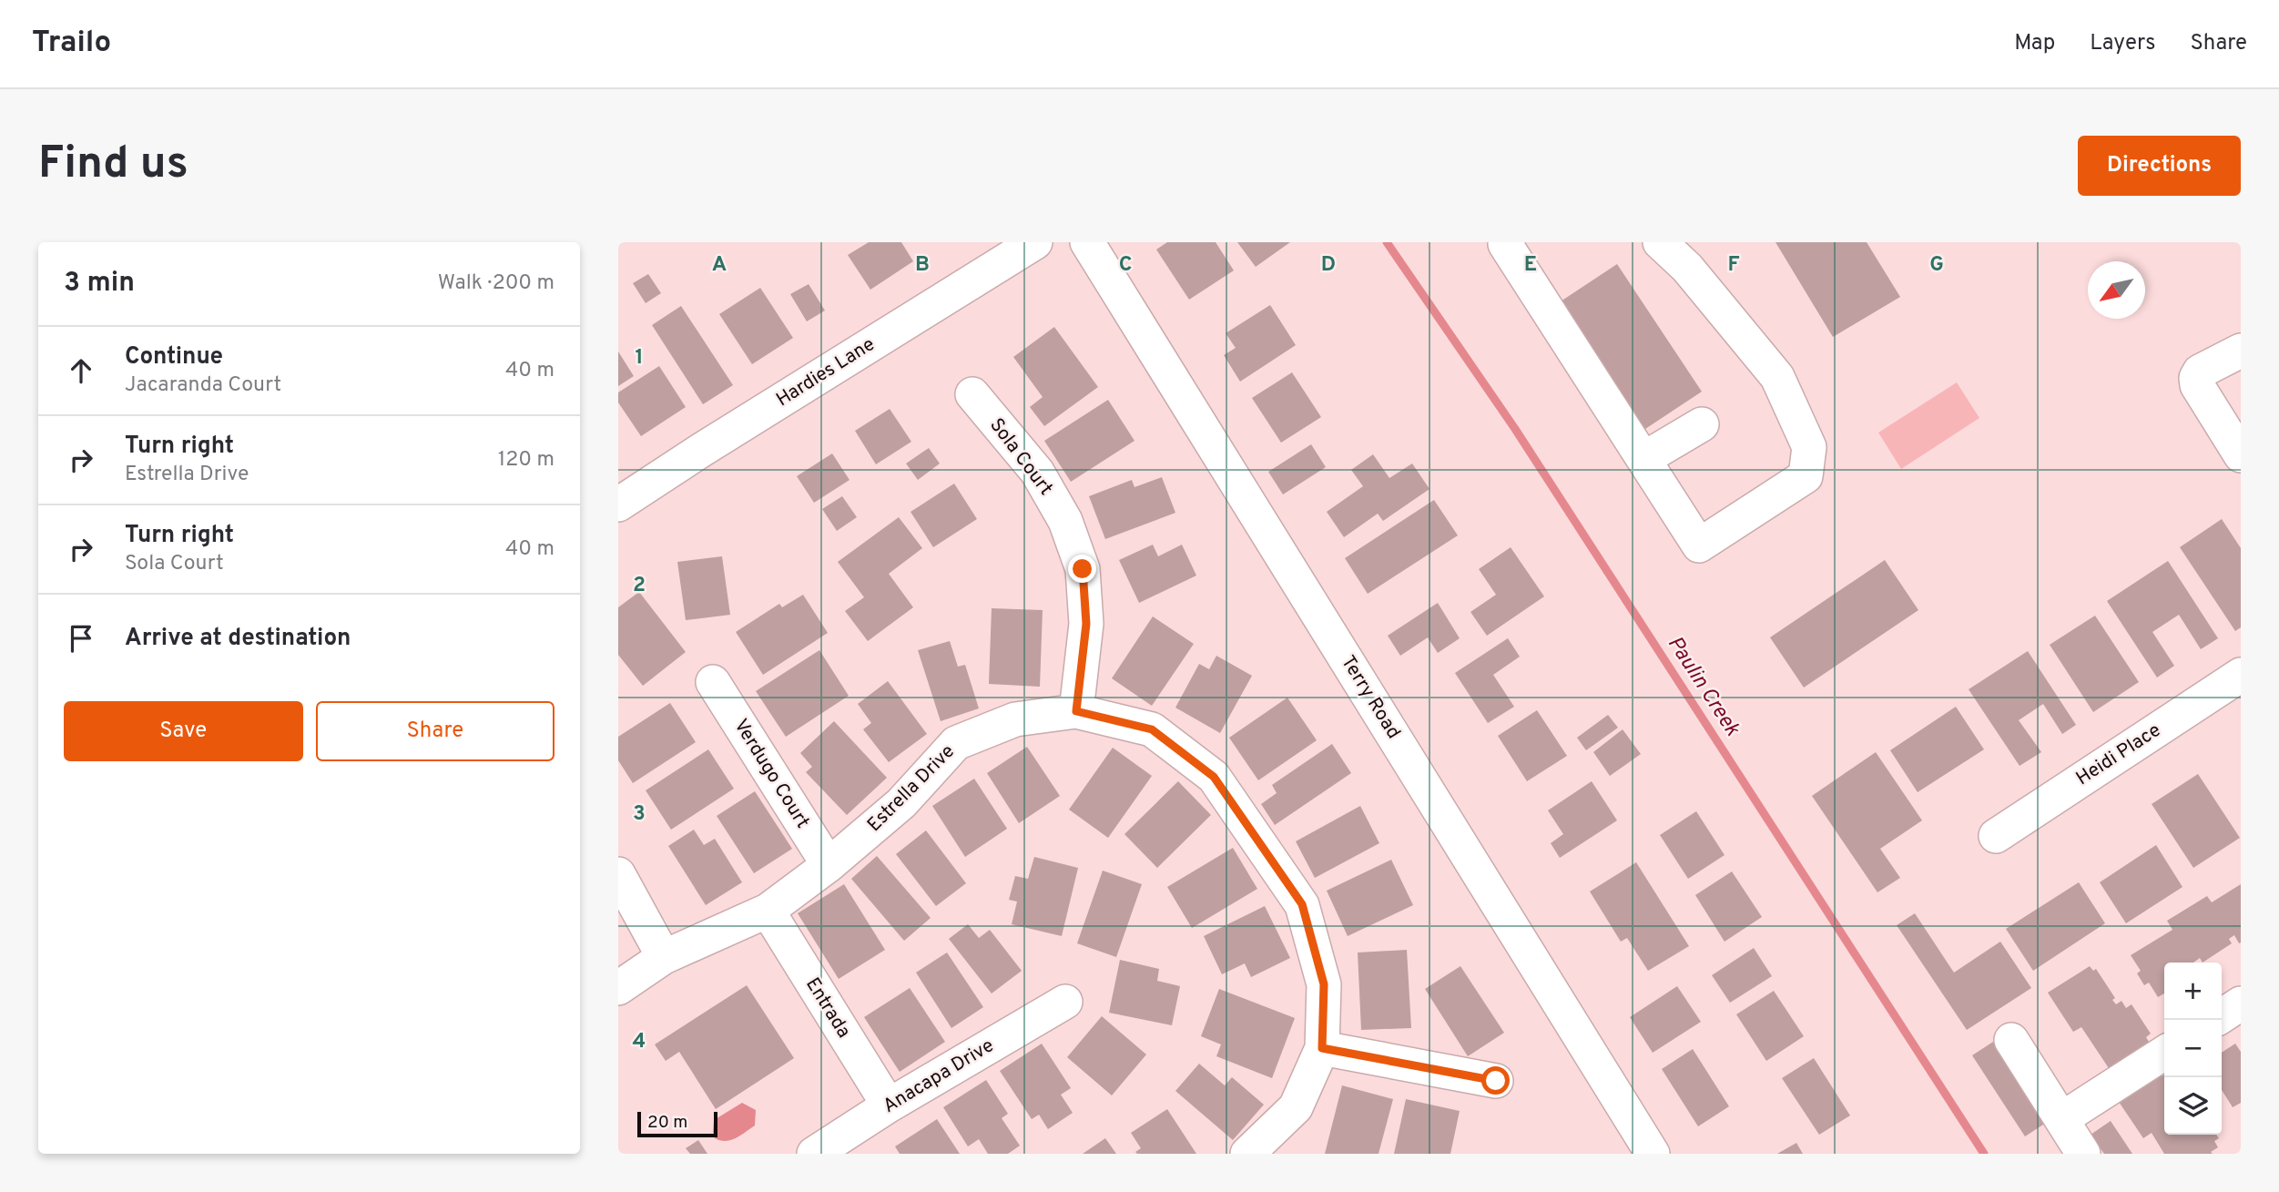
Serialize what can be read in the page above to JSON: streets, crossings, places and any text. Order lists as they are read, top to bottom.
{
  "streets": {
    "street": [
      "Hardies Lane",
      "Sola Court",
      "Terry Road",
      "Heidi Place",
      "Verdugo Court",
      "Estrella Drive",
      "Entrada",
      "Anacapa Drive"
    ]
  },
  "crossings": [
    ["Sola Court", "Estrella Drive"],
    ["Verdugo Court", "Estrella Drive"],
    ["Estrella Drive", "Entrada"],
    ["Entrada", "Anacapa Drive"]
  ],
  "water": ["Paulin Creek"],
  "scale_bar": "20 m",
  "north": "bottom left",
  "page": {
    "header": "Trailo",
    "nav": ["Map", "Layers", "Share"],
    "buttons": [
      "Directions",
      ["Save", "Share"]
    ],
    "title": "Find us",
    "heading": ["3 min", "Walk · 200 m"],
    "list": [
      ["Continue", "Jacaranda Court", "40 m"],
      ["Turn right", "Estrella Drive", "120 m"],
      ["Turn right", "Sola Court", "40 m"],
      "Arrive at destination"
    ],
    "map_buttons": ["+", "−"],
    "scale": "20 m"
  },
  "grid": {
    "columns": [
      "A",
      "B",
      "C",
      "D",
      "E",
      "F",
      "G"
    ],
    "rows": [
      "1",
      "2",
      "3",
      "4"
    ]
  }
}
